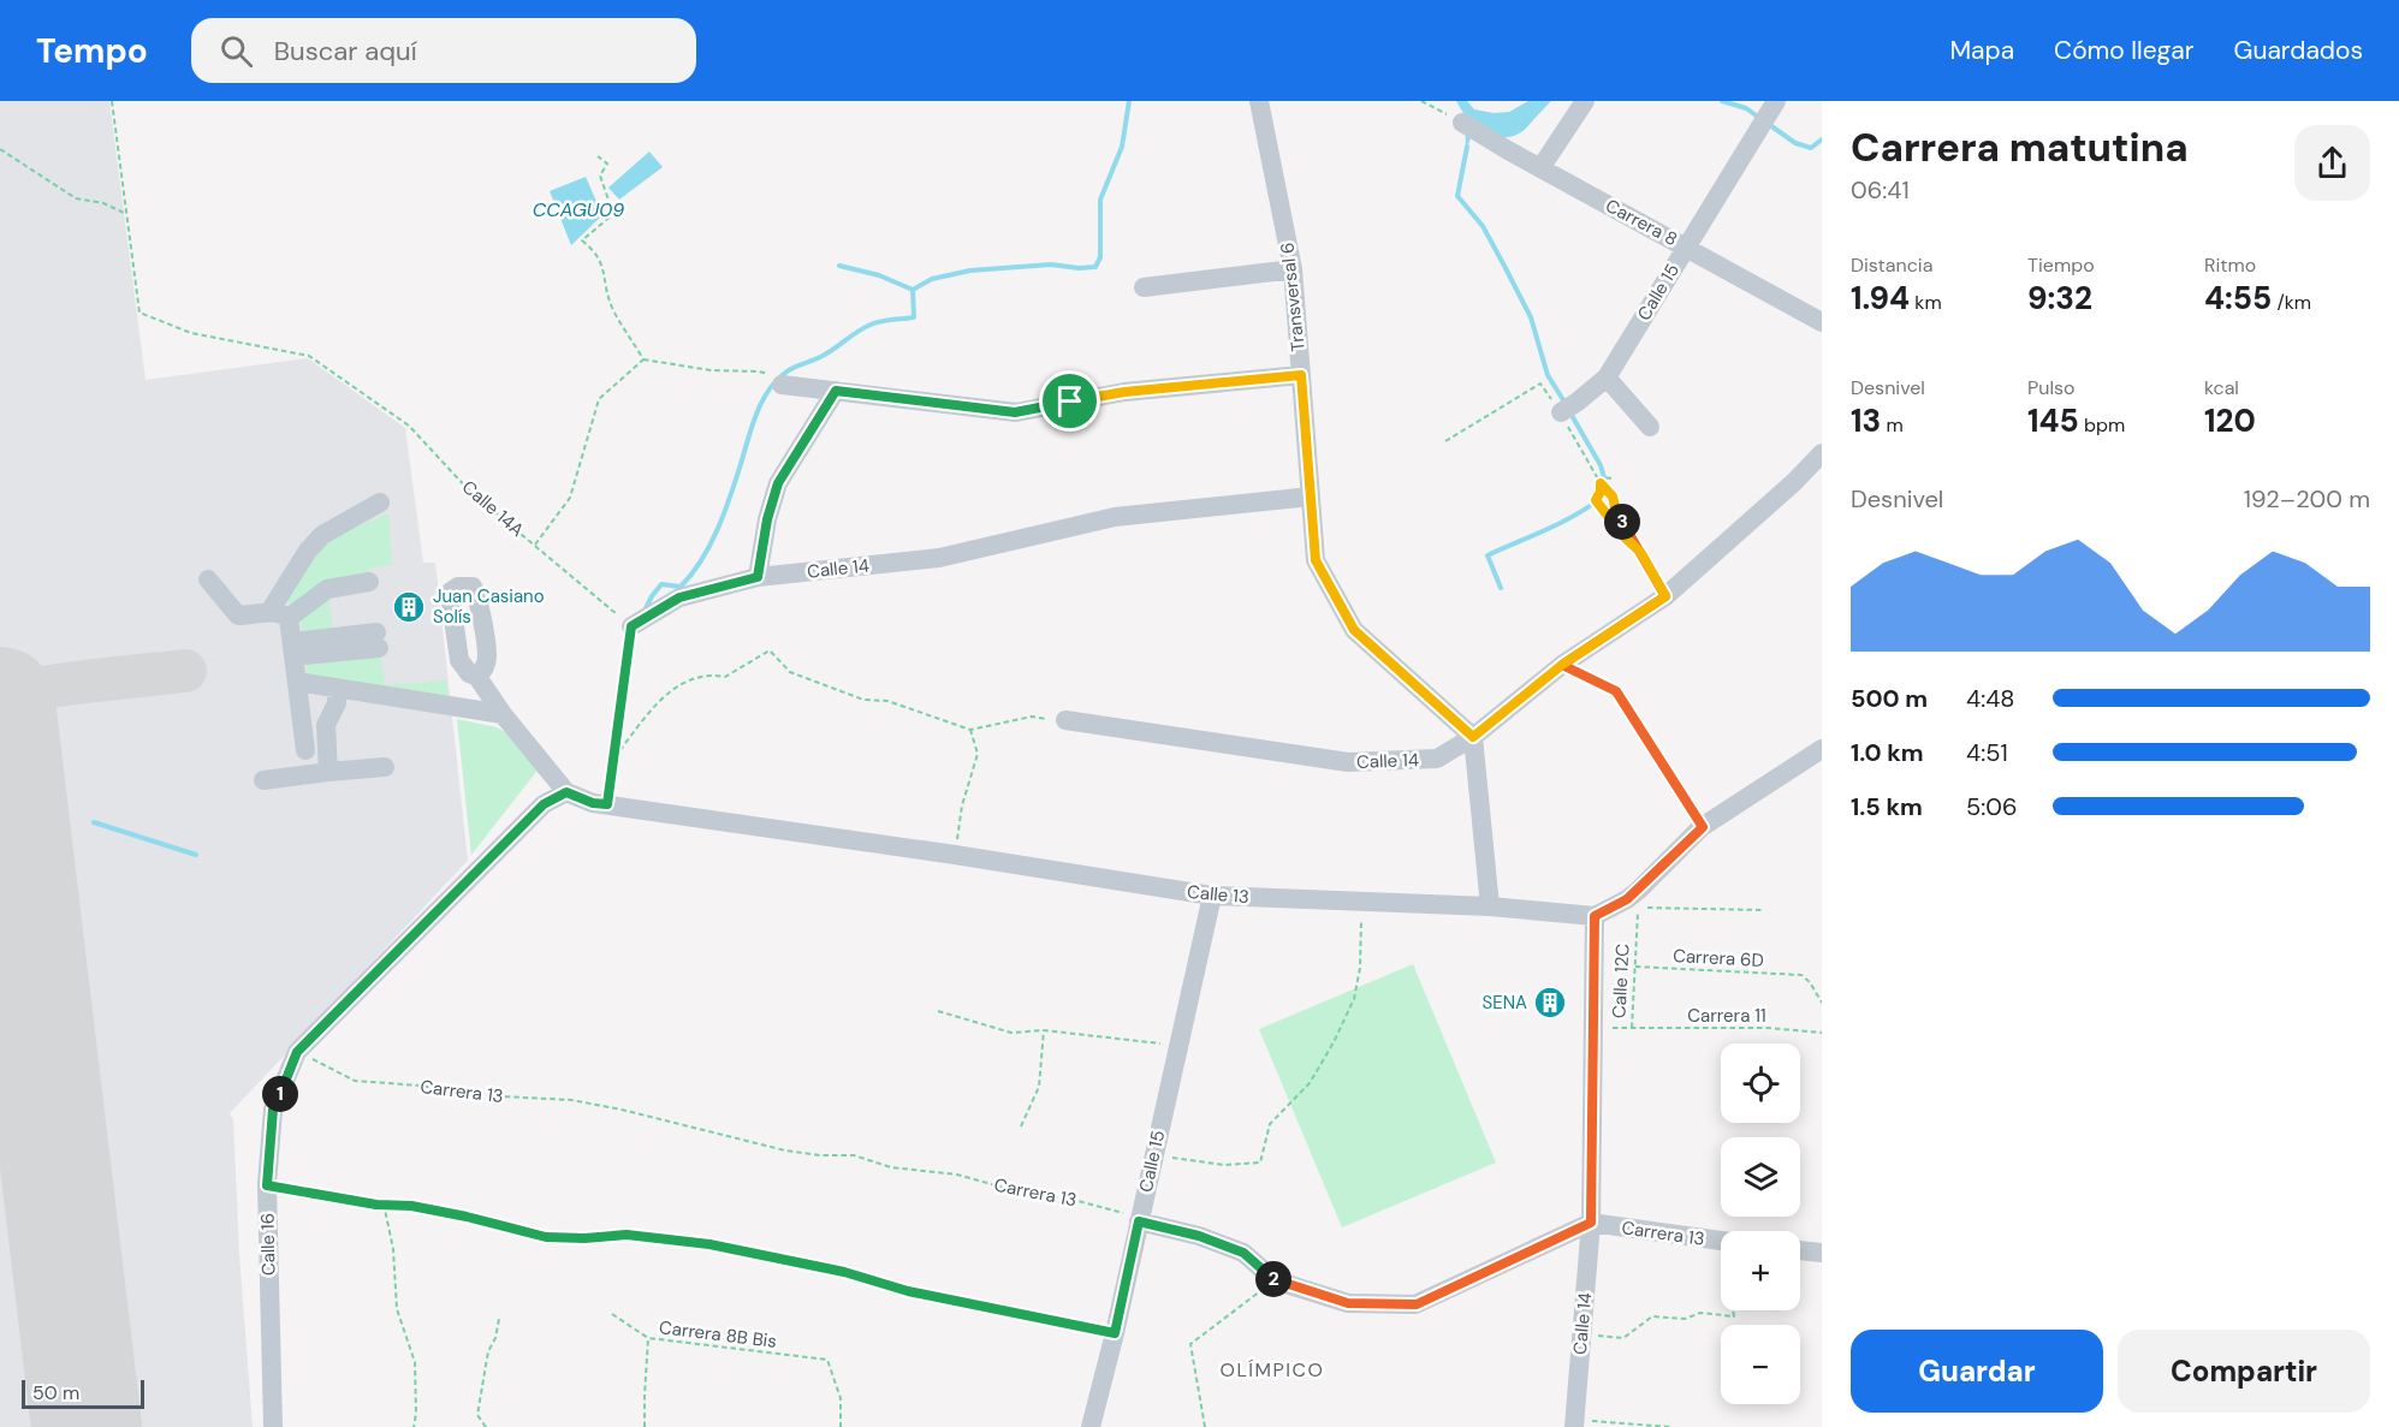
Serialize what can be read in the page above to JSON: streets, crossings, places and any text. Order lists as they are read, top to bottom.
{
  "streets": {
    "street": [
      "Carrera 8",
      "Calle 15",
      "Transversal 6",
      "Calle 14",
      "Calle 13",
      "Carrera 13",
      "Calle 16"
    ],
    "path": [
      "Calle 14A",
      "Carrera 6D",
      "Calle 12C",
      "Carrera 11",
      "Carrera 8B Bis"
    ]
  },
  "crossings": [
    ["Carrera 8", "Calle 15"],
    ["Calle 15", "Calle 13"],
    ["Calle 15", "Carrera 13"],
    ["Transversal 6", "Calle 14"],
    ["Transversal 6", "Calle 13"],
    ["Calle 14A", "Calle 14"],
    ["Calle 14", "Calle 13"],
    ["Calle 14", "Carrera 13"],
    ["Calle 13", "Calle 16"],
    ["Carrera 6D", "Calle 12C"],
    ["Calle 12C", "Carrera 11"],
    ["Carrera 13", "Calle 16"]
  ],
  "districts": ["OLÍMPICO"],
  "water": ["CCAGU09"],
  "places": {
    "building": ["Juan Casiano Solís", "SENA"]
  },
  "scale_bar": "50 m",
  "page": {
    "header": "Tempo",
    "search": "Buscar aquí",
    "nav": ["Mapa", "Cómo llegar", "Guardados"],
    "heading": ["Carrera matutina", "06:41"],
    "stats": [
      ["Distancia", "1.94 km"],
      ["Tiempo", "9:32"],
      ["Ritmo", "4:55 /km"],
      ["Desnivel", "13 m"],
      ["Pulso", "145 bpm"],
      ["kcal", "120"]
    ],
    "chart": ["Desnivel", "192–200 m"],
    "pins": ["3", "1", "2"],
    "list": [
      {
        "name": "500 m",
        "note": "4:48"
      },
      {
        "name": "1.0 km",
        "note": "4:51"
      },
      {
        "name": "1.5 km",
        "note": "5:06"
      }
    ],
    "map_buttons": ["+", "−"],
    "buttons": ["Guardar", "Compartir"],
    "scale": "50 m"
  }
}
